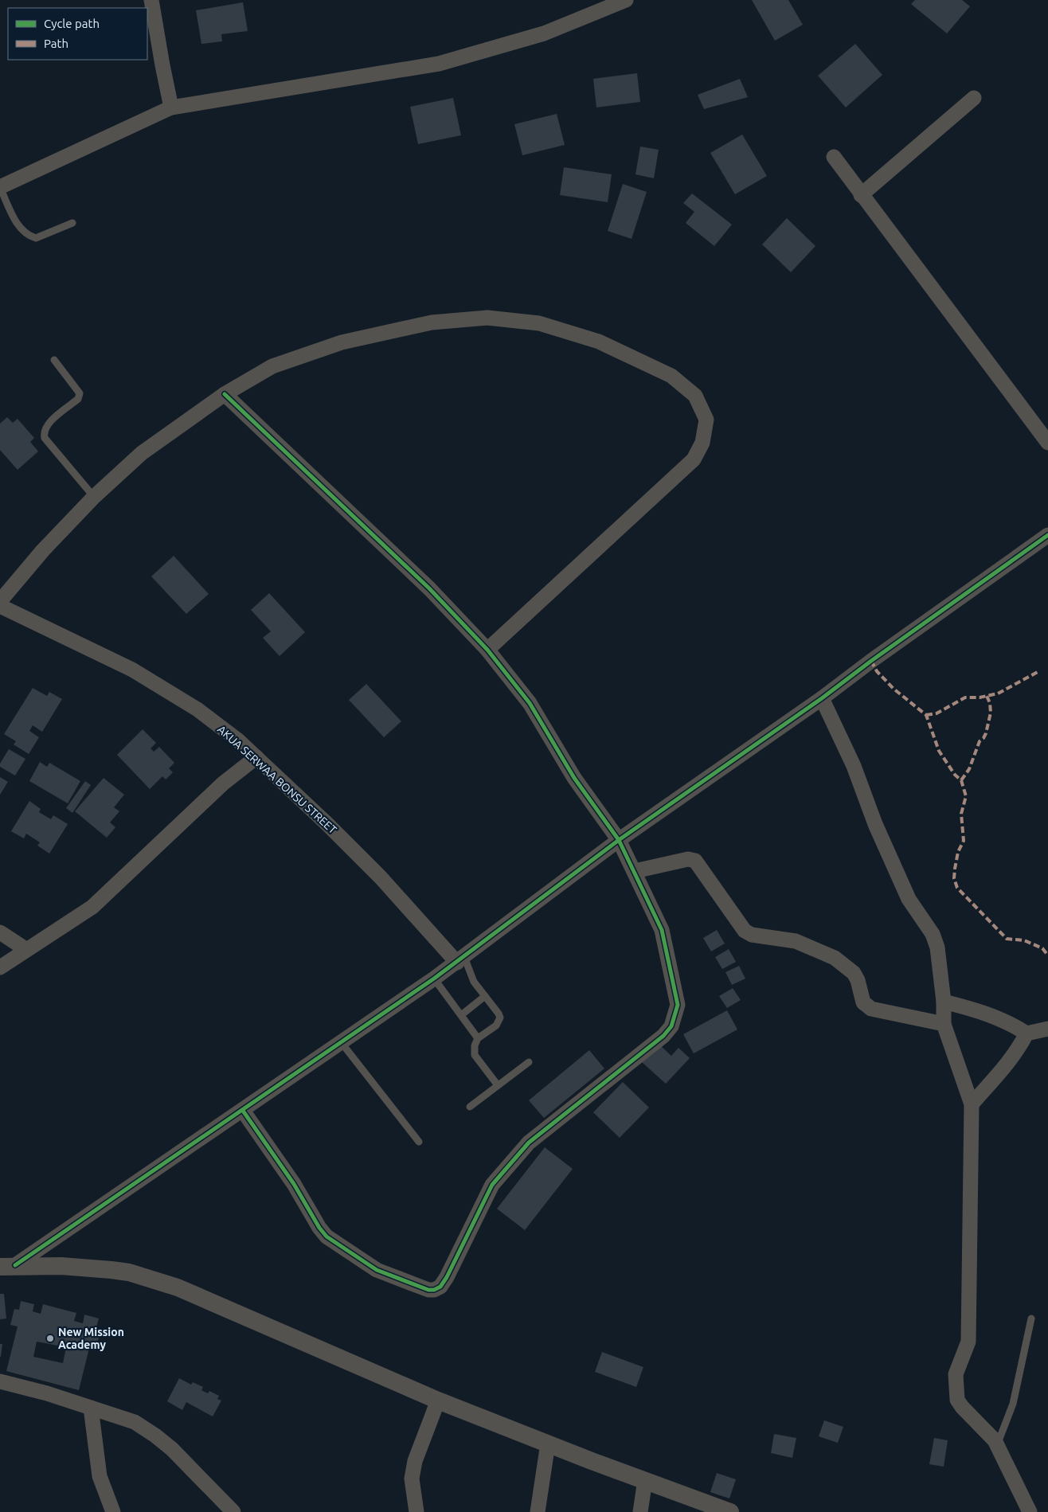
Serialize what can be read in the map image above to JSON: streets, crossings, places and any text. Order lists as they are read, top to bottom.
{
  "streets": {
    "street": ["AKUA SERWAA BONSU STREET"]
  },
  "places": ["New Mission Academy"],
  "legend": ["Cycle path", "Path"]
}
